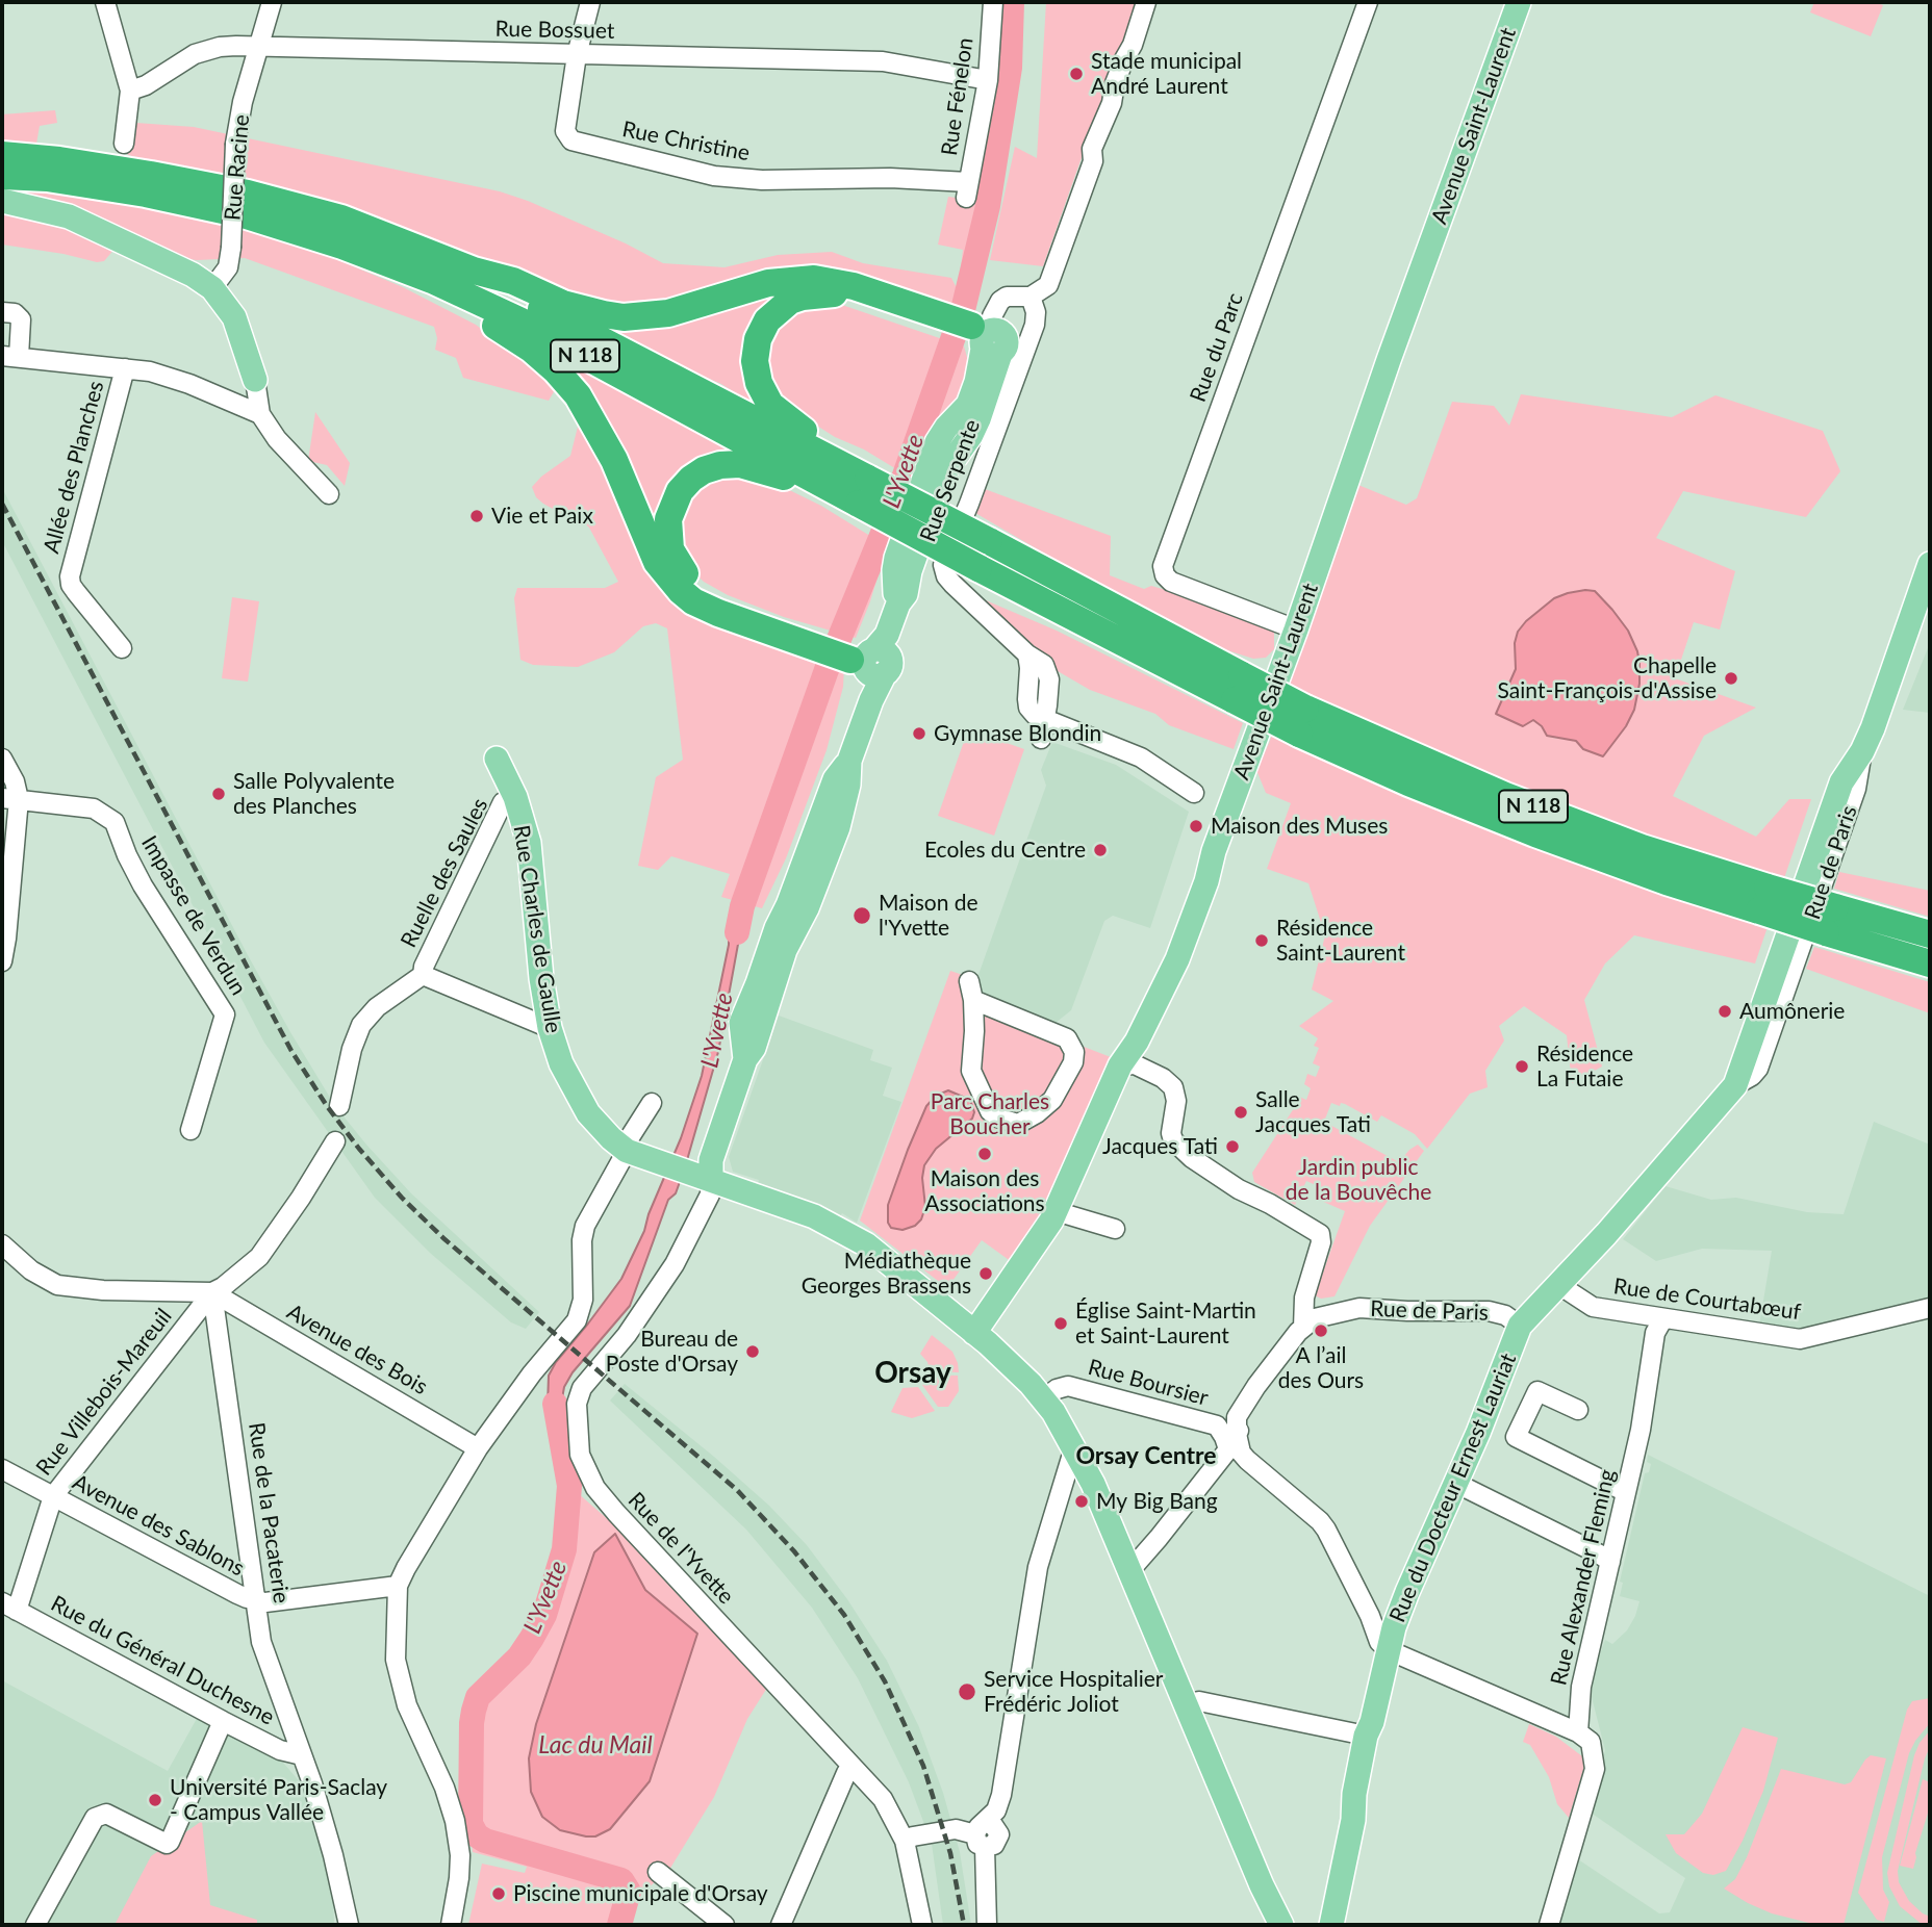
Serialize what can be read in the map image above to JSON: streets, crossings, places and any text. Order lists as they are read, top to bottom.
{
  "streets": {
    "highway": ["N 118"],
    "main road": [
      "Avenue Saint-Laurent",
      "Rue de Paris",
      "Rue Charles de Gaulle",
      "Rue du Docteur Ernest Lauriat"
    ],
    "street": [
      "Rue Bossuet",
      "Rue Fénelon",
      "Rue Christine",
      "Rue Racine",
      "Rue du Parc",
      "Allée des Planches",
      "Rue Serpente",
      "Ruelle des Saules",
      "Impasse de Verdun",
      "Rue de Courtabœuf",
      "Avenue des Bois",
      "Rue Boursier",
      "Rue Villebois-Mareuil",
      "Rue de la Pacaterie",
      "Avenue des Sablons",
      "Rue de l'Yvette",
      "Rue Alexander Fleming",
      "Rue du Général Duchesne"
    ]
  },
  "crossings": [
    ["Rue Bossuet", "Rue Fénelon"],
    ["Rue Bossuet", "Rue Christine"],
    ["Rue Bossuet", "Rue Racine"],
    ["Rue Fénelon", "Rue Christine"],
    ["Avenue Saint-Laurent", "Rue du Parc"],
    ["Avenue Saint-Laurent", "Rue Charles de Gaulle"],
    ["Rue de Paris", "Rue Boursier"],
    ["Rue de Paris", "Rue du Docteur Ernest Lauriat"],
    ["Ruelle des Saules", "Rue Charles de Gaulle"],
    ["Rue Charles de Gaulle", "Rue Boursier"],
    ["Rue Charles de Gaulle", "Rue de l'Yvette"],
    ["Rue de Courtabœuf", "Rue Alexander Fleming"],
    ["Avenue des Bois", "Rue Villebois-Mareuil"],
    ["Avenue des Bois", "Rue de la Pacaterie"],
    ["Rue Villebois-Mareuil", "Rue de la Pacaterie"],
    ["Rue Villebois-Mareuil", "Avenue des Sablons"],
    ["Rue Villebois-Mareuil", "Rue du Général Duchesne"],
    ["Rue de la Pacaterie", "Avenue des Sablons"],
    ["Rue de la Pacaterie", "Rue du Général Duchesne"]
  ],
  "districts": ["Orsay", "Orsay Centre"],
  "water": ["L'Yvette", "Lac du Mail"],
  "parks": ["Parc Charles Boucher", "Jardin public de la Bouvêche"],
  "places": [
    "Stade municipal André Laurent",
    "Vie et Paix",
    "Chapelle Saint-François-d'Assise",
    "Gymnase Blondin",
    "Salle Polyvalente des Planches",
    "Maison des Muses",
    "Ecoles du Centre",
    "Maison de l'Yvette",
    "Résidence Saint-Laurent",
    "Aumônerie",
    "Résidence La Futaie",
    "Salle Jacques Tati",
    "Jacques Tati",
    "Maison des Associations",
    "Médiathèque Georges Brassens",
    "Église Saint-Martin et Saint-Laurent",
    "A l’ail des Ours",
    "Bureau de Poste d'Orsay",
    "My Big Bang",
    "Service Hospitalier Frédéric Joliot",
    "Université Paris-Saclay - Campus Vallée",
    "Piscine municipale d'Orsay"
  ]
}
